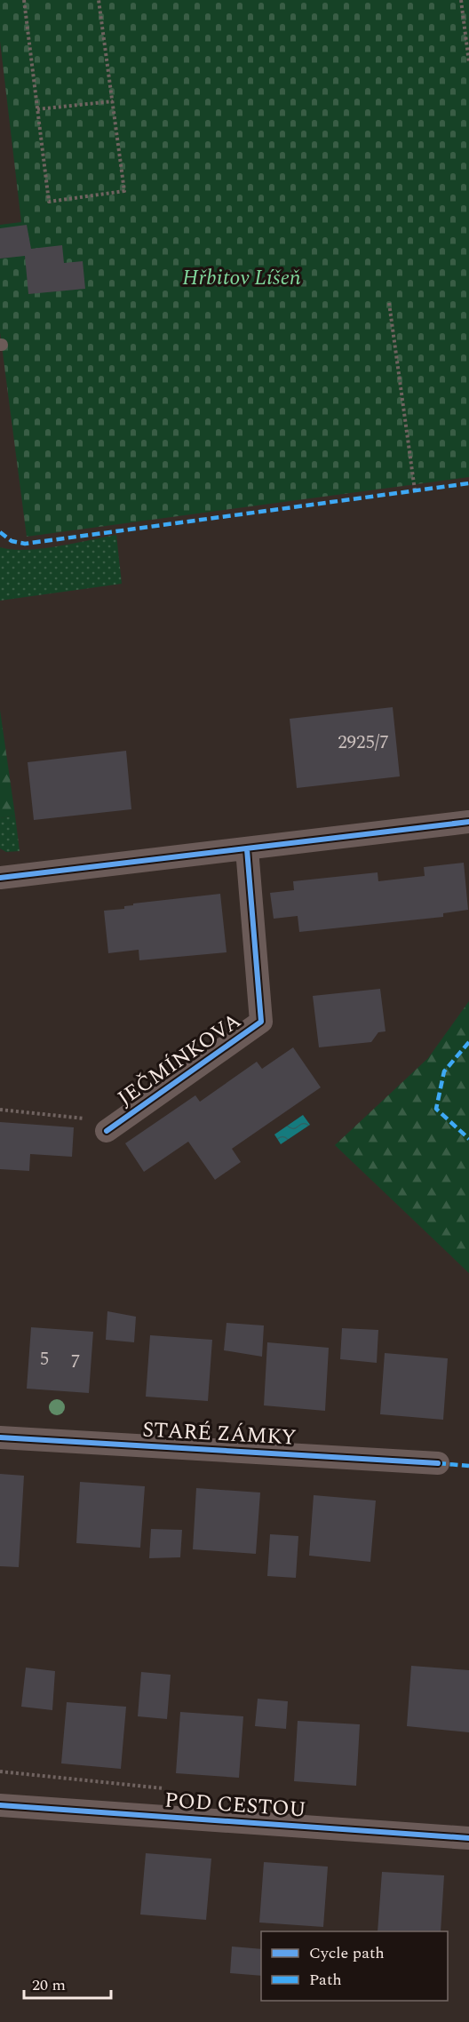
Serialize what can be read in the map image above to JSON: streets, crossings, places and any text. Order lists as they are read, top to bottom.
{
  "streets": {
    "street": ["JEČMÍNKOVA", "STARÉ ZÁMKY", "POD CESTOU"]
  },
  "parks": ["Hřbitov Líšeň"],
  "house_numbers": ["2925/7", "5", "7"],
  "legend": ["Cycle path", "Path"],
  "scale_bar": "20 m"
}
